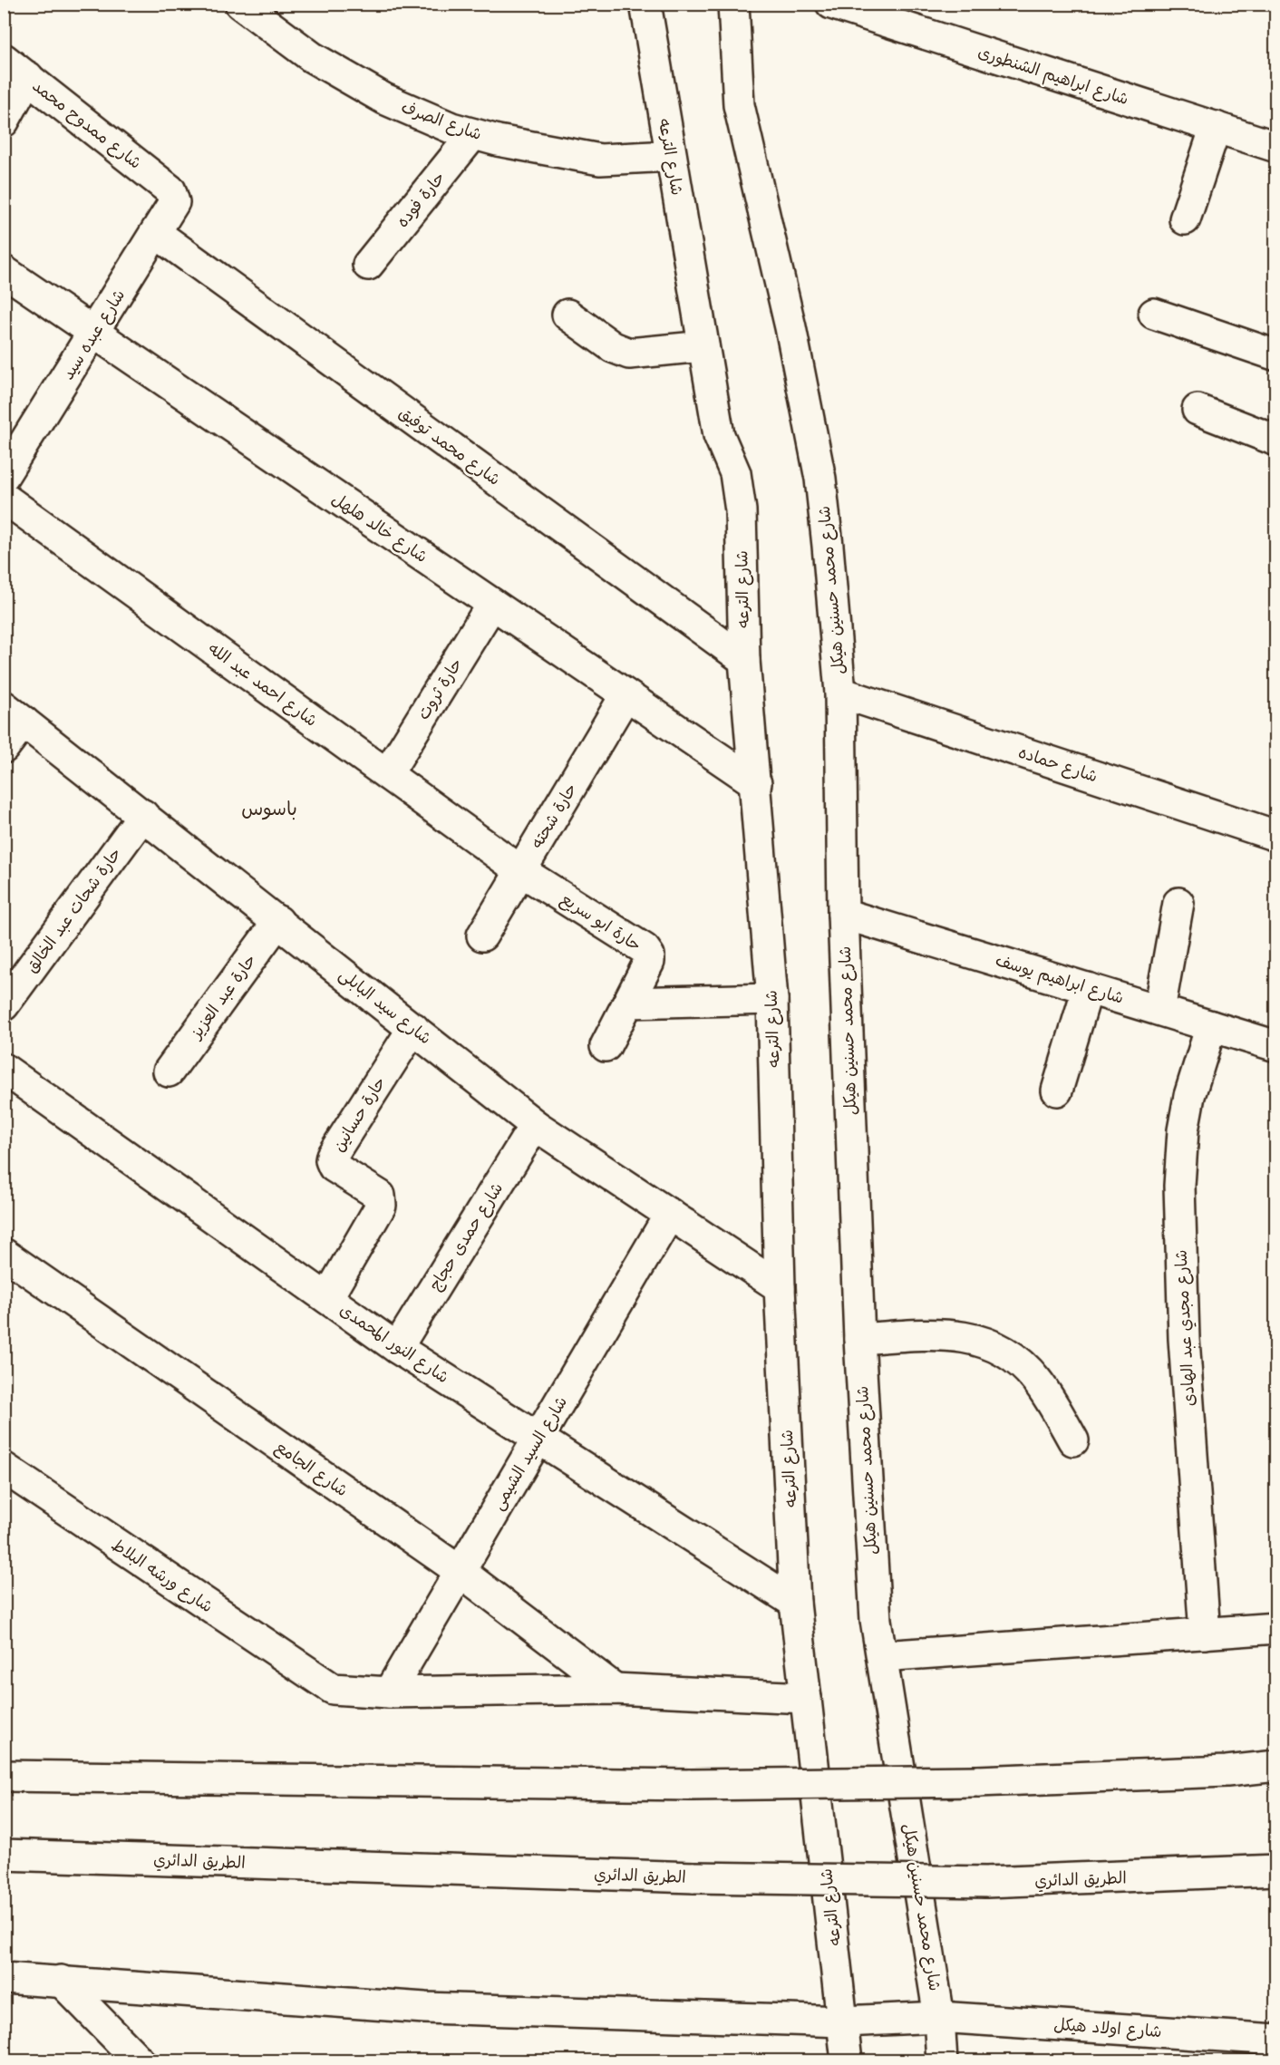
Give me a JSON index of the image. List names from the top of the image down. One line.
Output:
{"streets":{"main road":["شارع ابراهيم الشنطورى","شارع الصرف","شارع ممدوح محمد","شارع الترعه","حارة فوده","شارع عبده سيد","شارع محمد توفيق","شارع خالد هلهل","شارع محمد حسنين هيكل","شارع احمد عبد الله","حارة ثروت","شارع حماده","حارة شحته","حارة شحات عبد الخالق","حارة ابو سريع","شارع ابراهيم يوسف","حارة عبد العزيز","شارع سيد البابلى","حارة حسانين","شارع حمدى حجاج","شارع مجدي عبد الهادى","شارع النور المحمدى","شارع السيد الشيمى","شارع الجامع","شارع ورشه البلاط","الطريق الدائري","شارع اولاد هيكل"]},"crossings":[["شارع الصرف","شارع الترعه"],["شارع الصرف","حارة فوده"],["شارع ممدوح محمد","شارع عبده سيد"],["شارع الترعه","شارع محمد توفيق"],["شارع الترعه","شارع خالد هلهل"],["شارع الترعه","شارع سيد البابلى"],["شارع الترعه","شارع النور المحمدى"],["شارع الترعه","شارع ورشه البلاط"],["شارع الترعه","شارع اولاد هيكل"],["شارع عبده سيد","شارع محمد توفيق"],["شارع عبده سيد","شارع خالد هلهل"],["شارع خالد هلهل","حارة ثروت"],["شارع خالد هلهل","حارة شحته"],["شارع محمد حسنين هيكل","شارع حماده"],["شارع محمد حسنين هيكل","شارع ابراهيم يوسف"],["شارع محمد حسنين هيكل","شارع اولاد هيكل"],["شارع احمد عبد الله","حارة ثروت"],["شارع احمد عبد الله","حارة شحته"],["شارع احمد عبد الله","حارة ابو سريع"],["حارة شحته","حارة ابو سريع"],["حارة شحات عبد الخالق","شارع سيد البابلى"],["شارع ابراهيم يوسف","شارع مجدي عبد الهادى"],["حارة عبد العزيز","شارع سيد البابلى"],["شارع سيد البابلى","حارة حسانين"],["شارع سيد البابلى","شارع حمدى حجاج"],["شارع سيد البابلى","شارع السيد الشيمى"],["حارة حسانين","شارع النور المحمدى"],["شارع حمدى حجاج","شارع النور المحمدى"],["شارع النور المحمدى","شارع السيد الشيمى"],["شارع السيد الشيمى","شارع الجامع"],["شارع السيد الشيمى","شارع ورشه البلاط"],["شارع الجامع","شارع ورشه البلاط"]],"districts":["باسوس"]}
